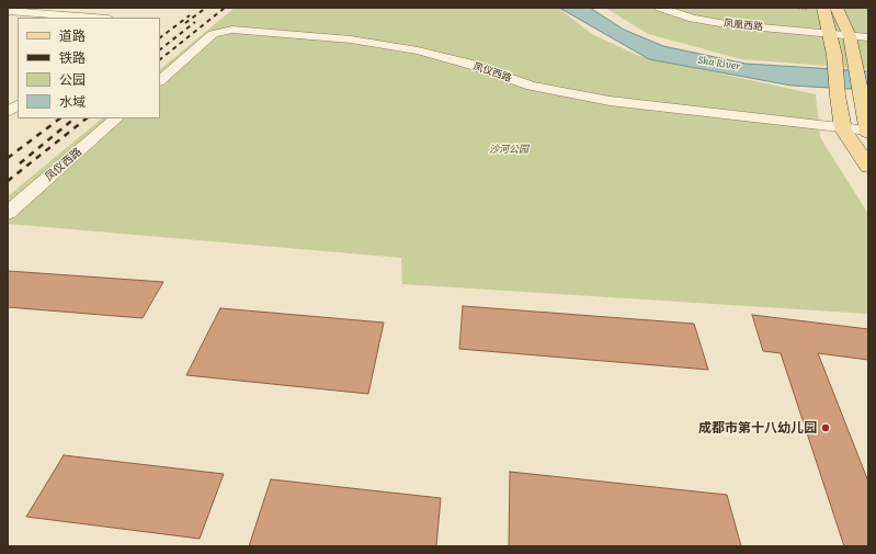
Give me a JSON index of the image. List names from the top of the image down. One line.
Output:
{"streets":{"street":["凤凰西路","凤仪西路"]},"water":["Sha River"],"parks":["沙河公园"],"places":["成都市第十八幼儿园"],"legend":["道路","铁路","公园","水域"]}
